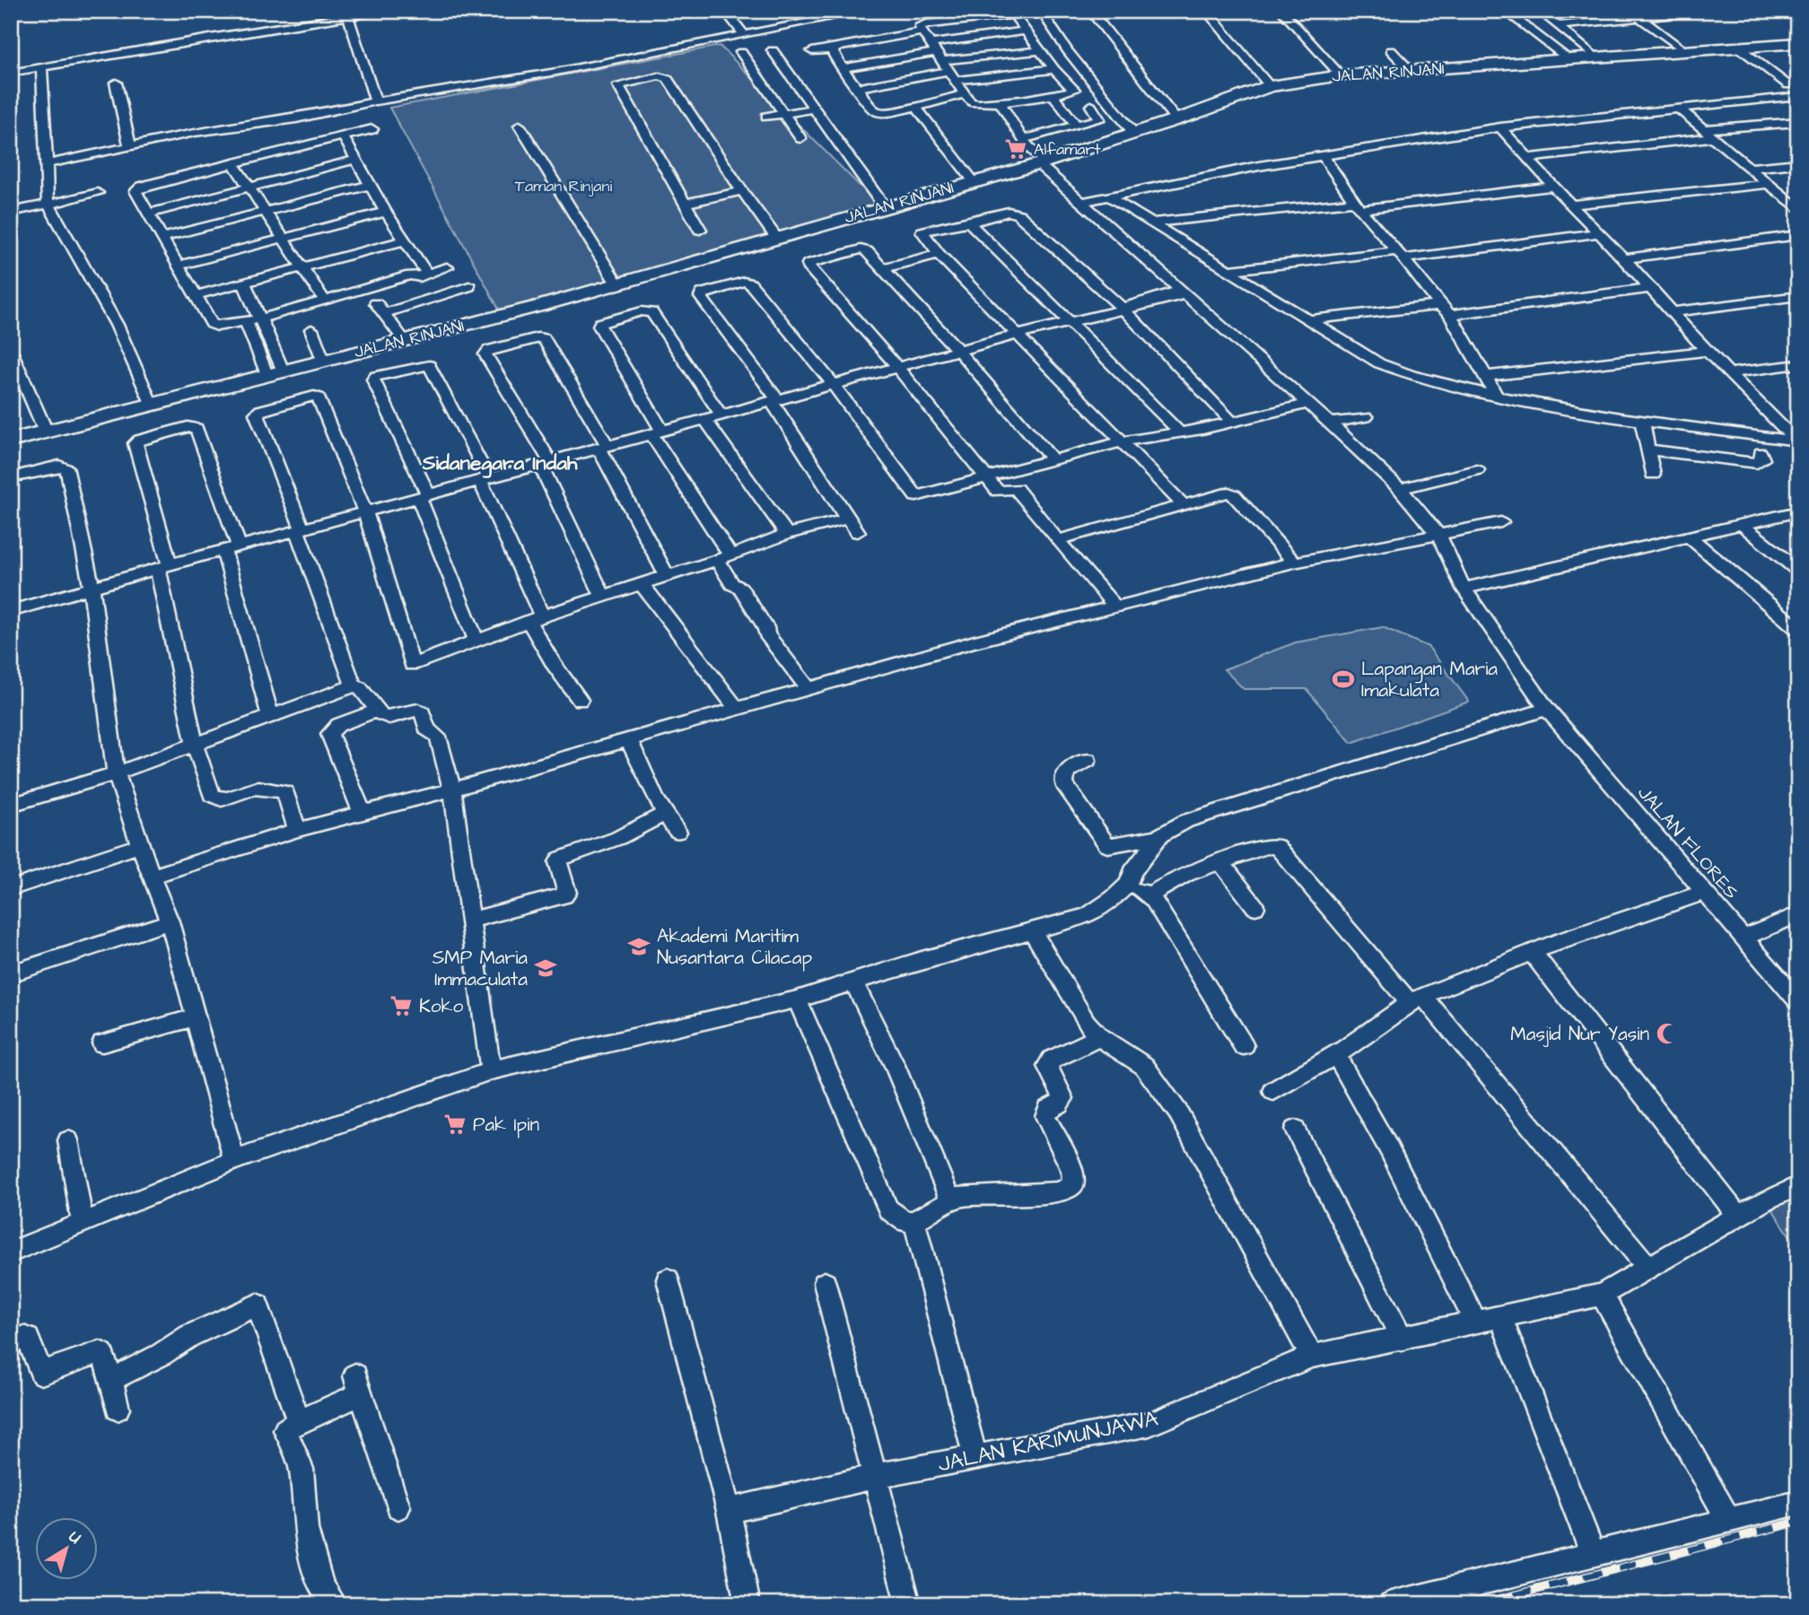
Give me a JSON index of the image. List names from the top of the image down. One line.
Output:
{"streets":{"street":["JALAN RINJANI","JALAN FLORES","JALAN KARIMUNJAWA"]},"crossings":[["JALAN RINJANI","JALAN FLORES"]],"districts":["Sidanegara Indah"],"parks":["Taman Rinjani"],"places":{"supermarket":["Alfamart","Koko","Pak Ipin"],"sports":["Lapangan Maria Imakulata"],"school or university":["Akademi Maritim Nusantara Cilacap","SMP Maria Immaculata"],"mosque":["Masjid Nur Yasin"]},"north":"top right"}
